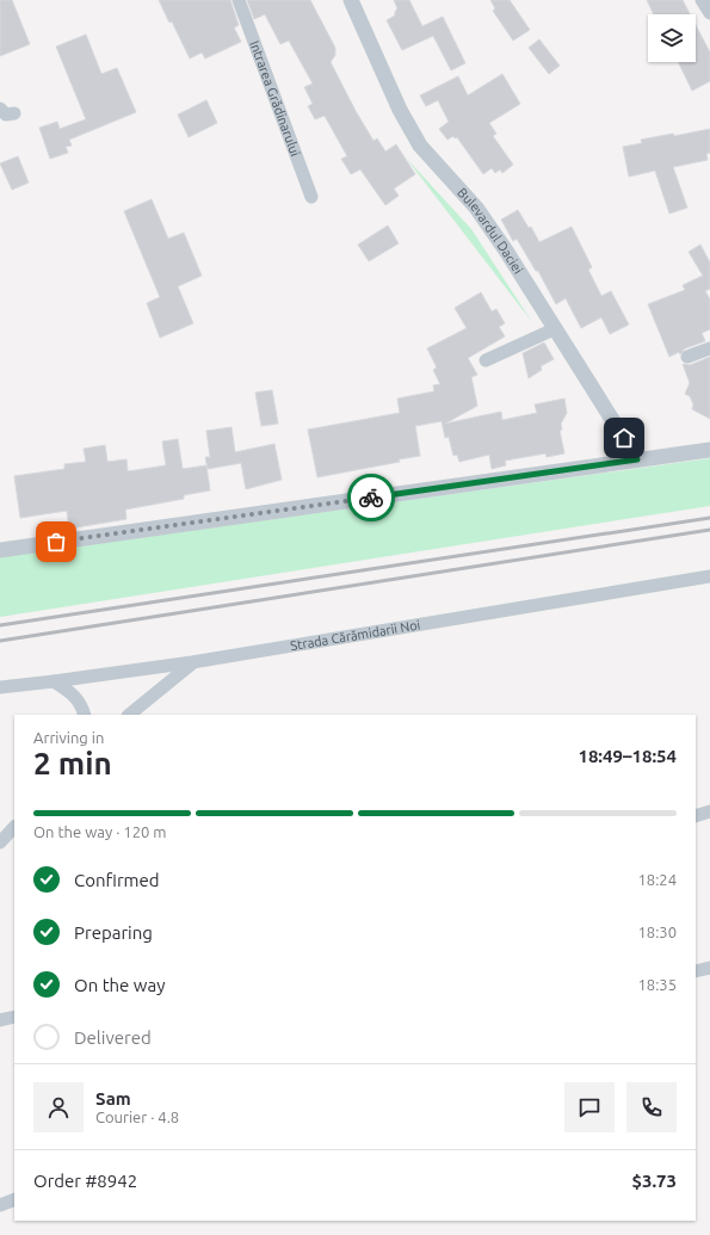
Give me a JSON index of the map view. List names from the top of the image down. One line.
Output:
{"streets":{"street":["Intrarea Grădinarului","Bulevardul Daciei","Strada Cărămidarii Noi"]},"page":{"heading":["2 min","Arriving in","18:49–18:54"],"panel":["Sam","Courier · 4.8","Order #8942","$3.73"],"bar":"On the way · 120 m","list":[["Confirmed","18:24"],["Preparing","18:30"],["On the way","18:35"],"Delivered"]}}
